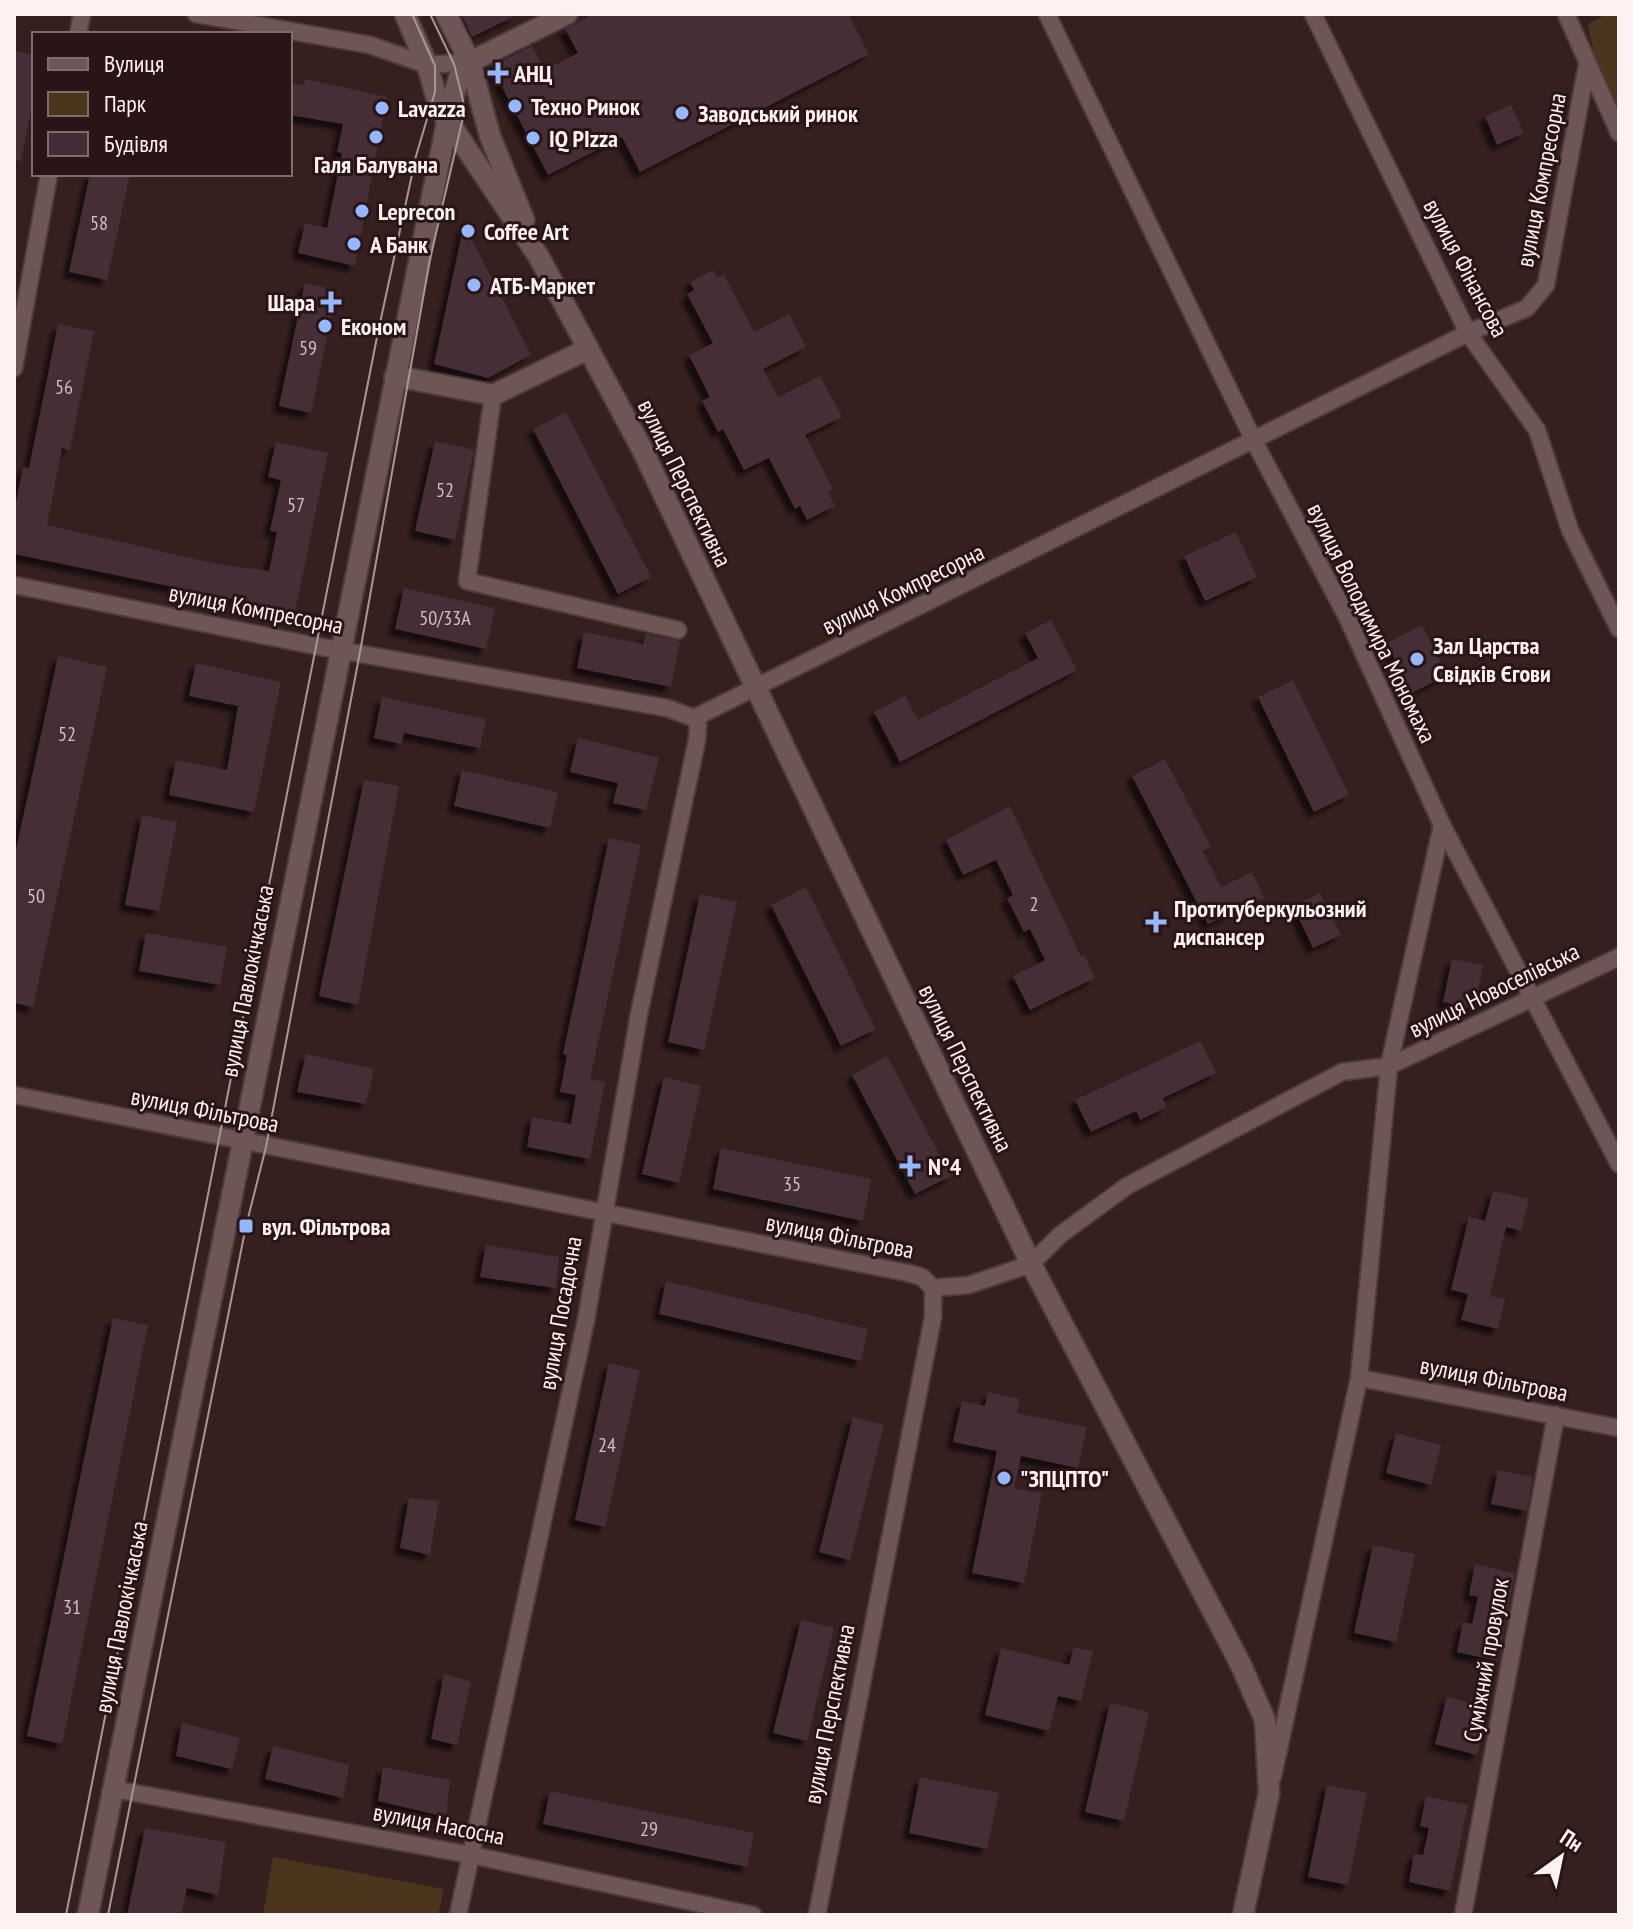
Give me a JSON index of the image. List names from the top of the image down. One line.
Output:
{"streets":{"street":["вулиця Компресорна","вулиця Фінансова","вулиця Перспективна","вулиця Володимира Мономаха","вулиця Павлокічкаська","вулиця Новоселівська","вулиця Фільтрова","вулиця Посадочна","Суміжний провулок","вулиця Насосна"]},"crossings":[["вулиця Компресорна","вулиця Фінансова"],["вулиця Компресорна","вулиця Перспективна"],["вулиця Компресорна","вулиця Володимира Мономаха"],["вулиця Компресорна","вулиця Павлокічкаська"],["вулиця Компресорна","вулиця Посадочна"],["вулиця Перспективна","вулиця Павлокічкаська"],["вулиця Перспективна","вулиця Фільтрова"],["вулиця Володимира Мономаха","вулиця Новоселівська"],["вулиця Павлокічкаська","вулиця Фільтрова"],["вулиця Павлокічкаська","вулиця Насосна"],["вулиця Новоселівська","вулиця Фільтрова"],["вулиця Фільтрова","вулиця Посадочна"],["вулиця Фільтрова","Суміжний провулок"],["вулиця Посадочна","вулиця Насосна"]],"places":{"health":["АНЦ","Шара","Протитуберкульозний диспансер","N°4"],"other":["Техно Ринок","Lavazza","Заводський ринок","Галя Балувана","IQ PIzza","Leprecon","Coffee Art","А Банк","АТБ-Маркет","Економ","Зал Царства Свідків Єгови","\"ЗПЦПТО\""],"transit":["вул. Фільтрова"]},"house_numbers":["58","59","56","52","57","50/33А","52","50","2","35","24","31","29"],"legend":["Вулиця","Парк","Будівля"],"north":"top right"}
